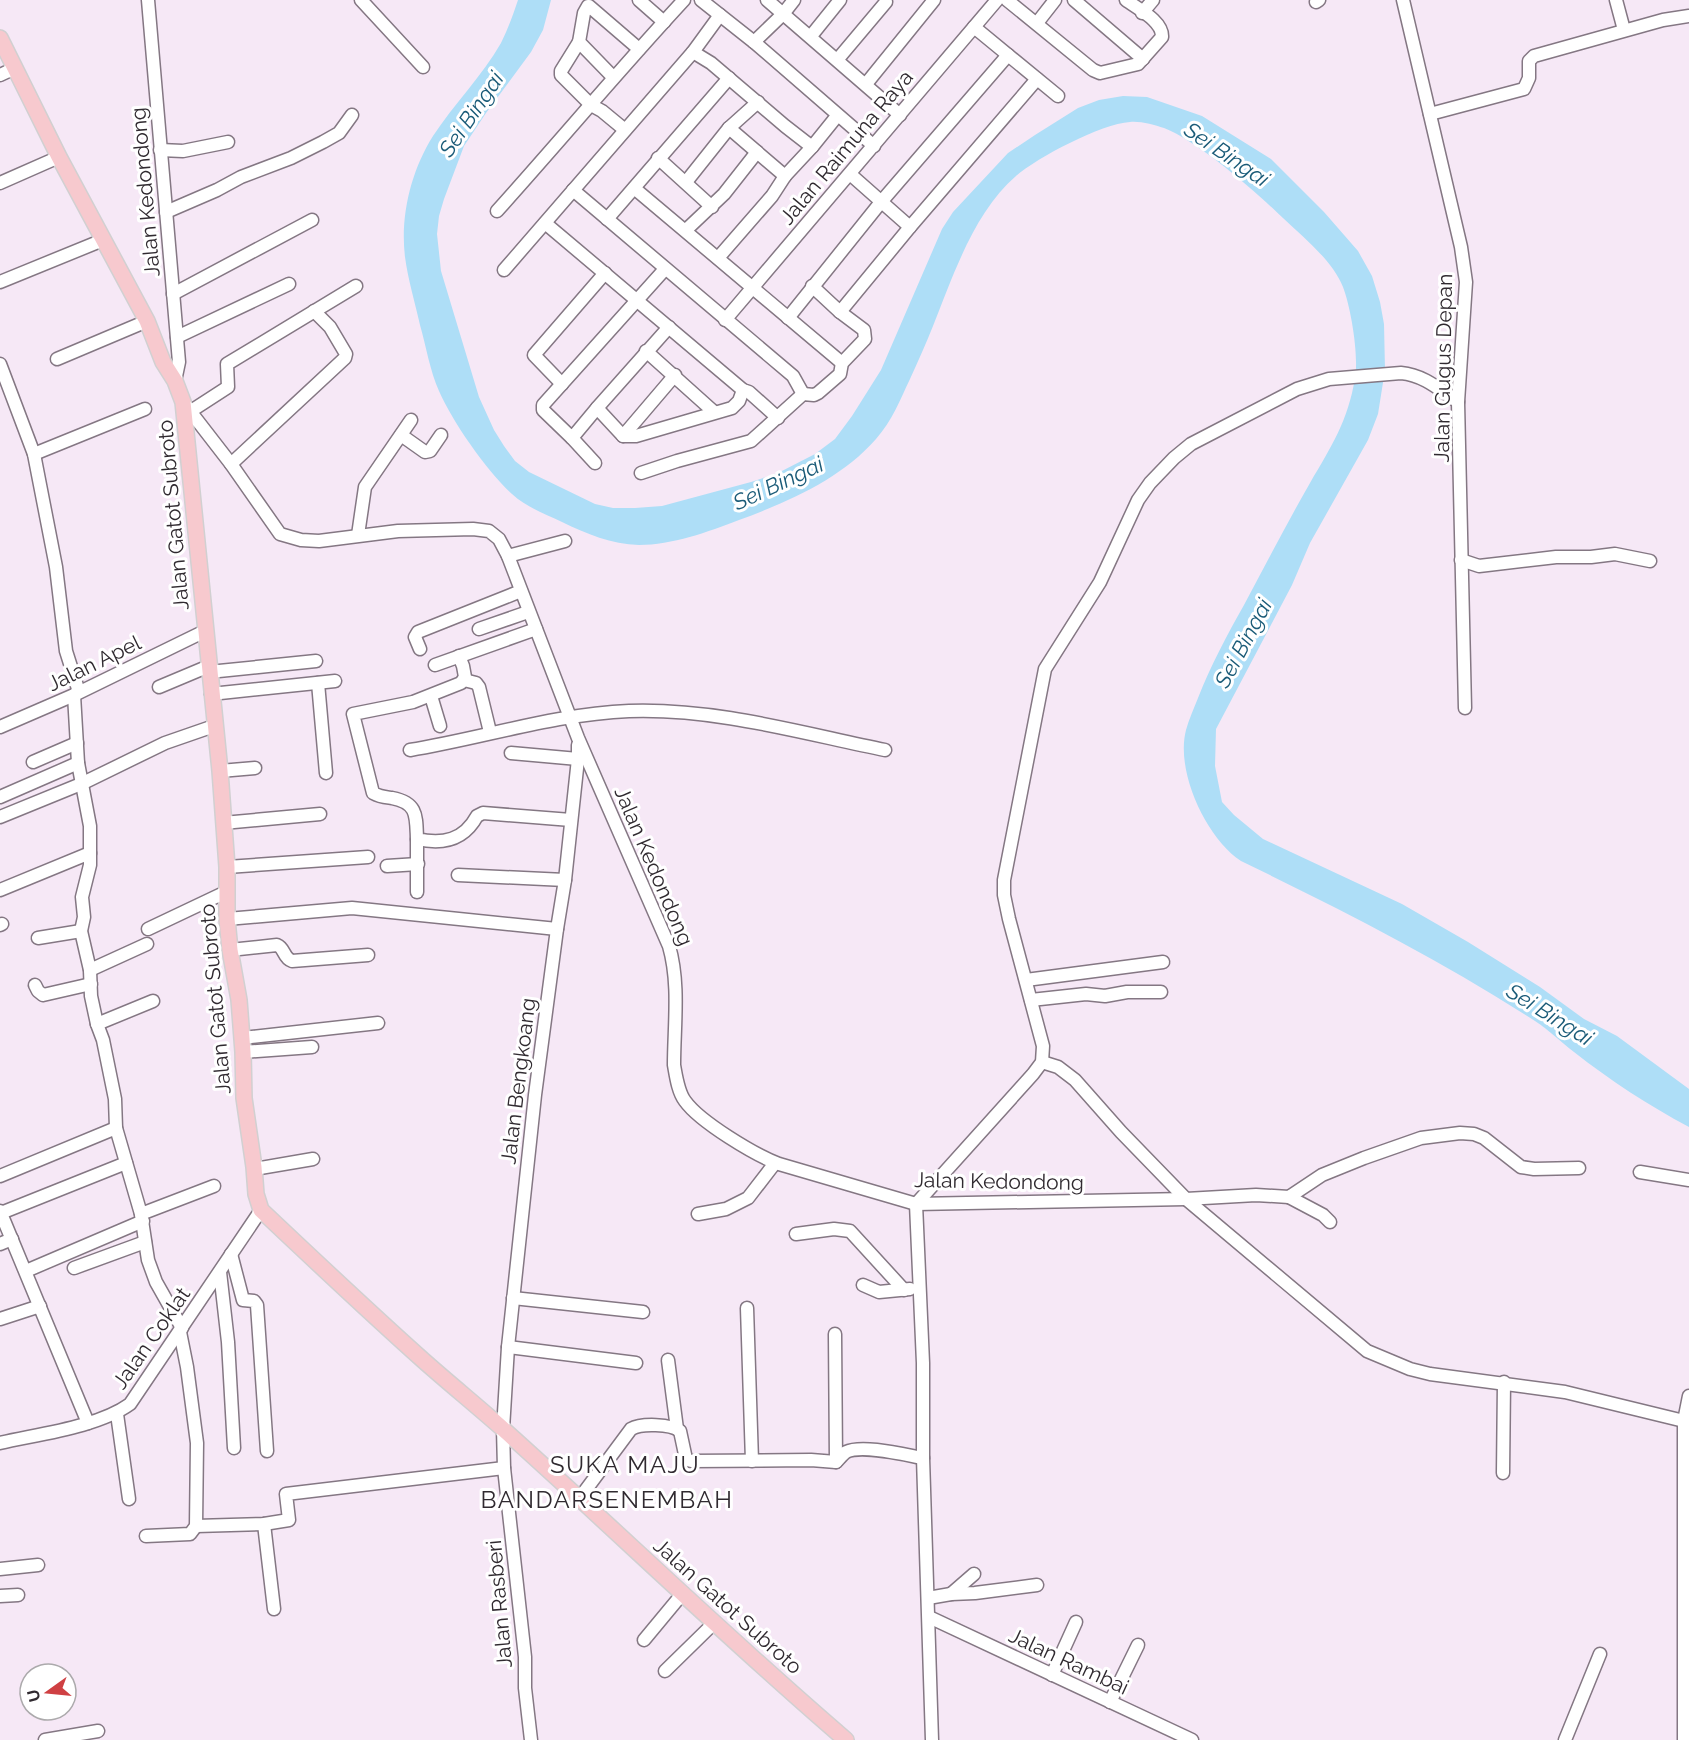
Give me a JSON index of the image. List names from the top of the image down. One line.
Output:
{"streets":{"main road":["Jalan Gatot Subroto"],"street":["Jalan Raimuna Raya","Jalan Kedondong","Jalan Gugus Depan","Jalan Apel","Jalan Bengkoang","Jalan Coklat","Jalan Rasberi","Jalan Rambai"]},"crossings":[["Jalan Kedondong","Jalan Gatot Subroto"],["Jalan Kedondong","Jalan Bengkoang"],["Jalan Gatot Subroto","Jalan Apel"],["Jalan Gatot Subroto","Jalan Bengkoang"],["Jalan Gatot Subroto","Jalan Coklat"],["Jalan Gatot Subroto","Jalan Rasberi"],["Jalan Bengkoang","Jalan Rasberi"]],"districts":["SUKA MAJU","BANDARSENEMBAH"],"water":["Sei Bingai"],"north":"left"}
